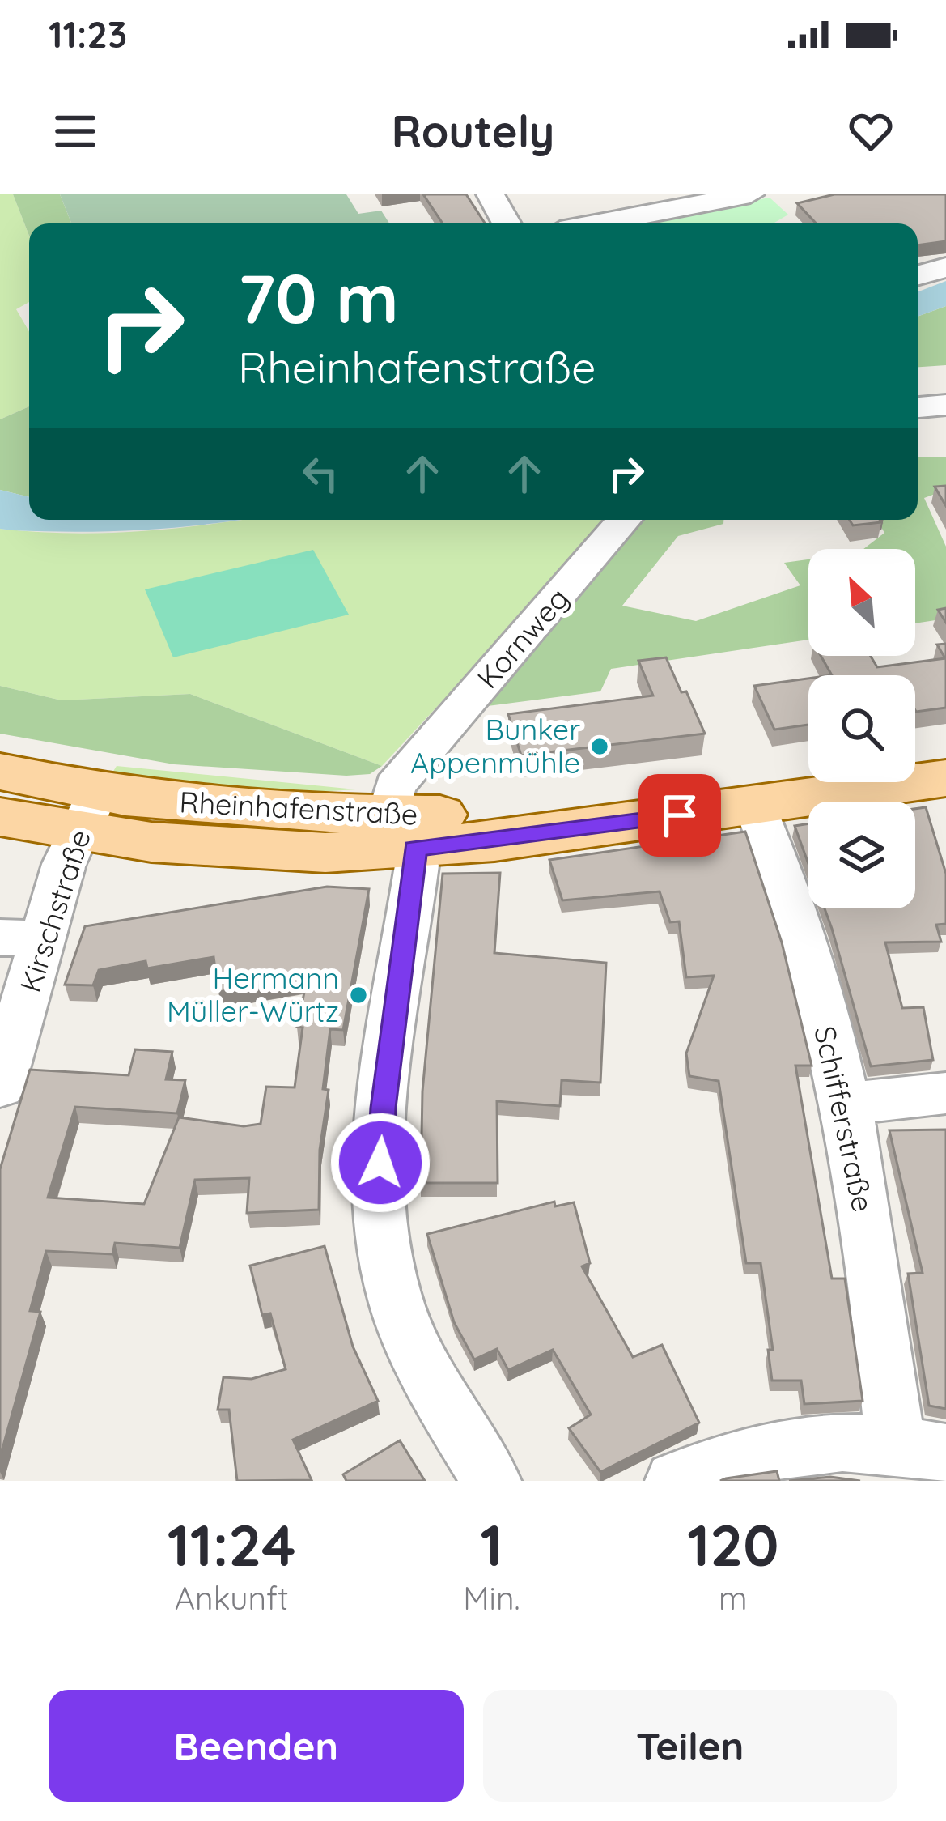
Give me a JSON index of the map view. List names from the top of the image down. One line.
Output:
{"streets":{"main road":["Rheinhafenstraße"],"street":["Kornweg","Kirschstraße","Schifferstraße"]},"crossings":[["Kornweg","Rheinhafenstraße"],["Rheinhafenstraße","Kirschstraße"],["Rheinhafenstraße","Schifferstraße"]],"places":["Bunker Appenmühle","Hermann Müller-Würtz"],"north":"top left","page":{"status":"11:23","header":"Routely","turn":["70 m","Rheinhafenstraße"],"eta":["11:24","Ankunft","1","Min.","120","m"],"buttons":["Beenden","Teilen"]}}
